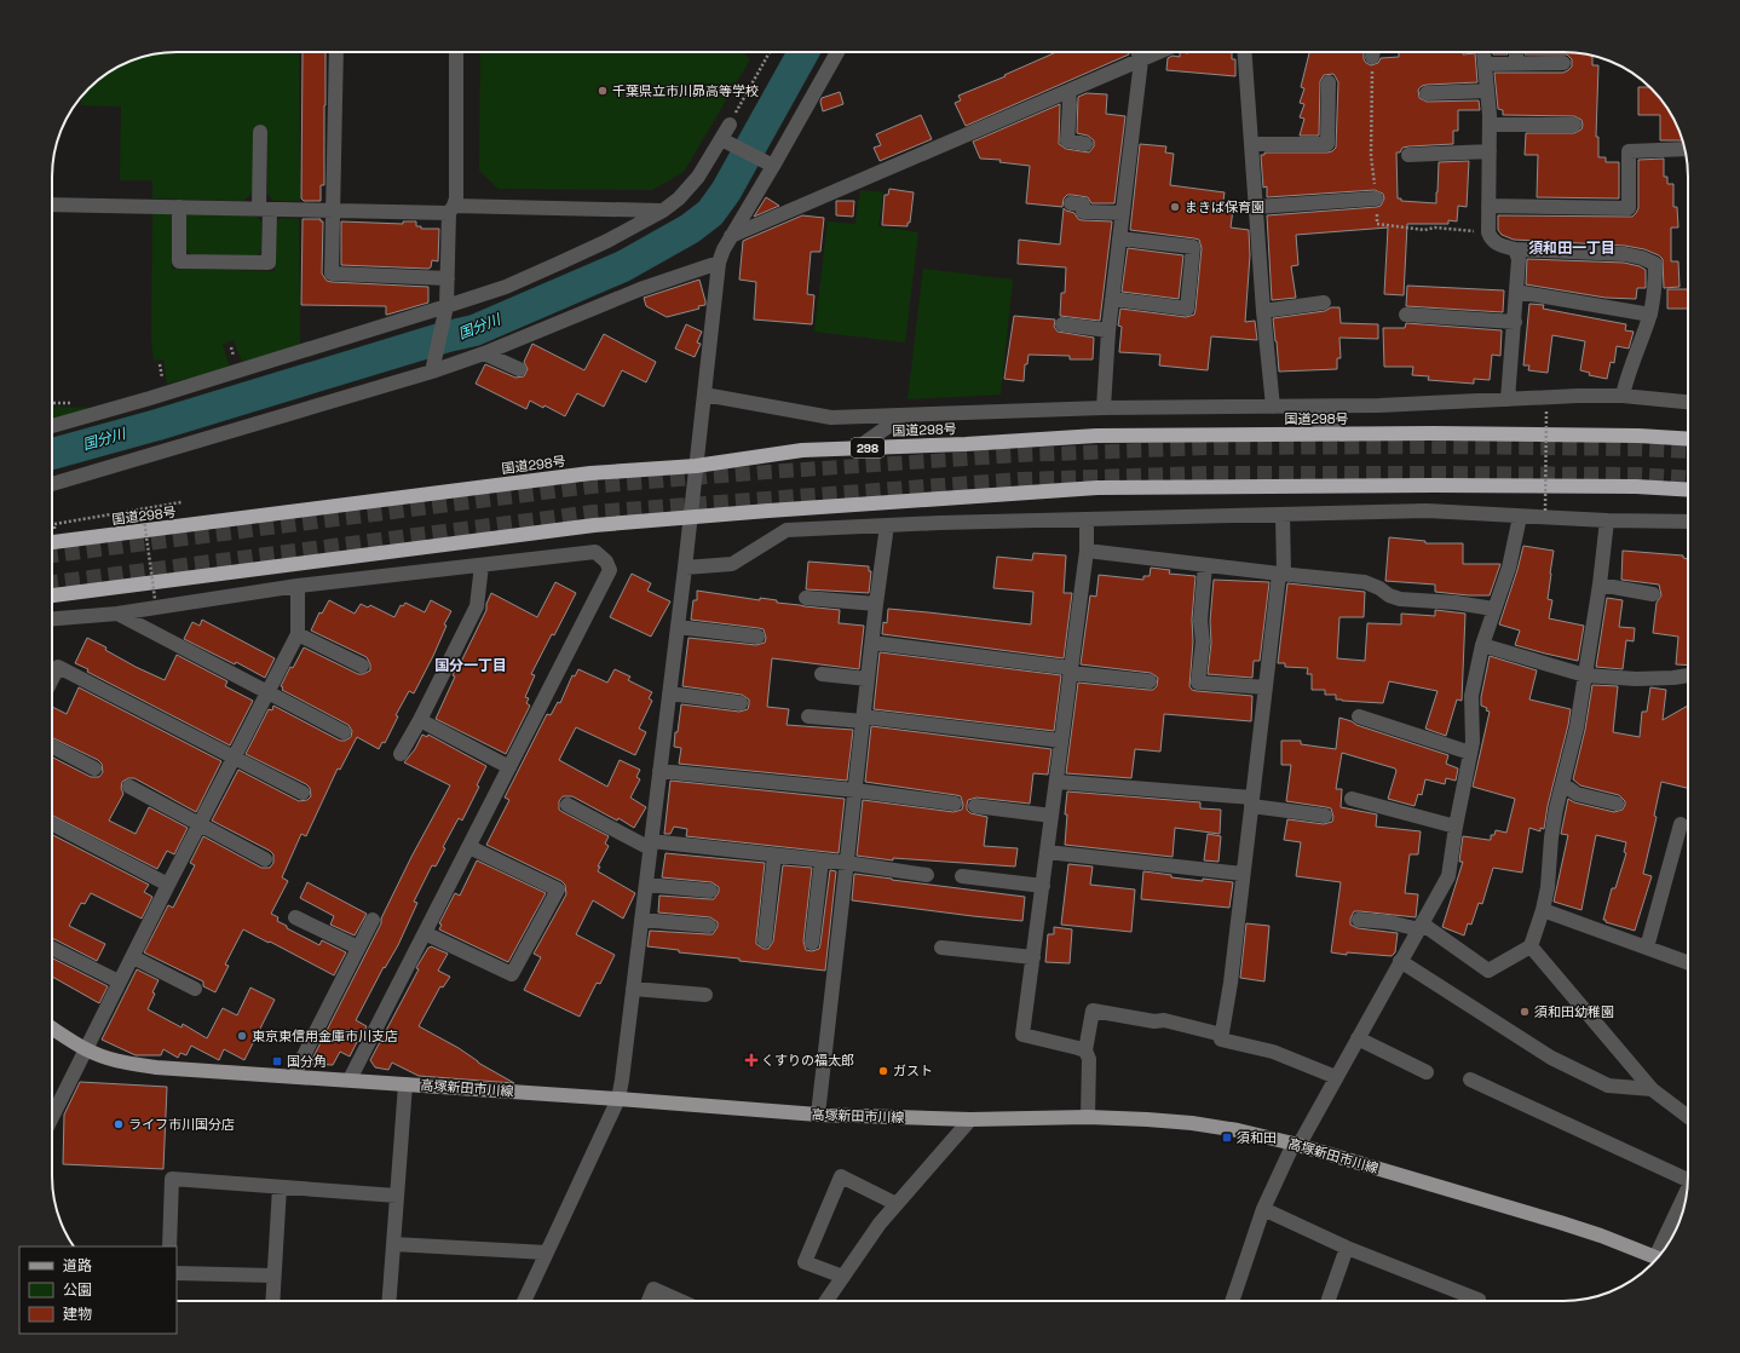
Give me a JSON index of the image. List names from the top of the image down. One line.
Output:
{"streets":{"highway":["国道298号","298"],"main road":["高塚新田市川線"]},"districts":["須和田一丁目","国分一丁目"],"water":["国分川"],"places":{"other":["千葉県立市川昴高等学校","まきば保育園","須和田幼稚園","東京東信用金庫市川支店","ガスト","ライフ市川国分店"],"health":["くすりの福太郎"],"transit":["国分角","須和田"]},"legend":["道路","公園","建物"]}
